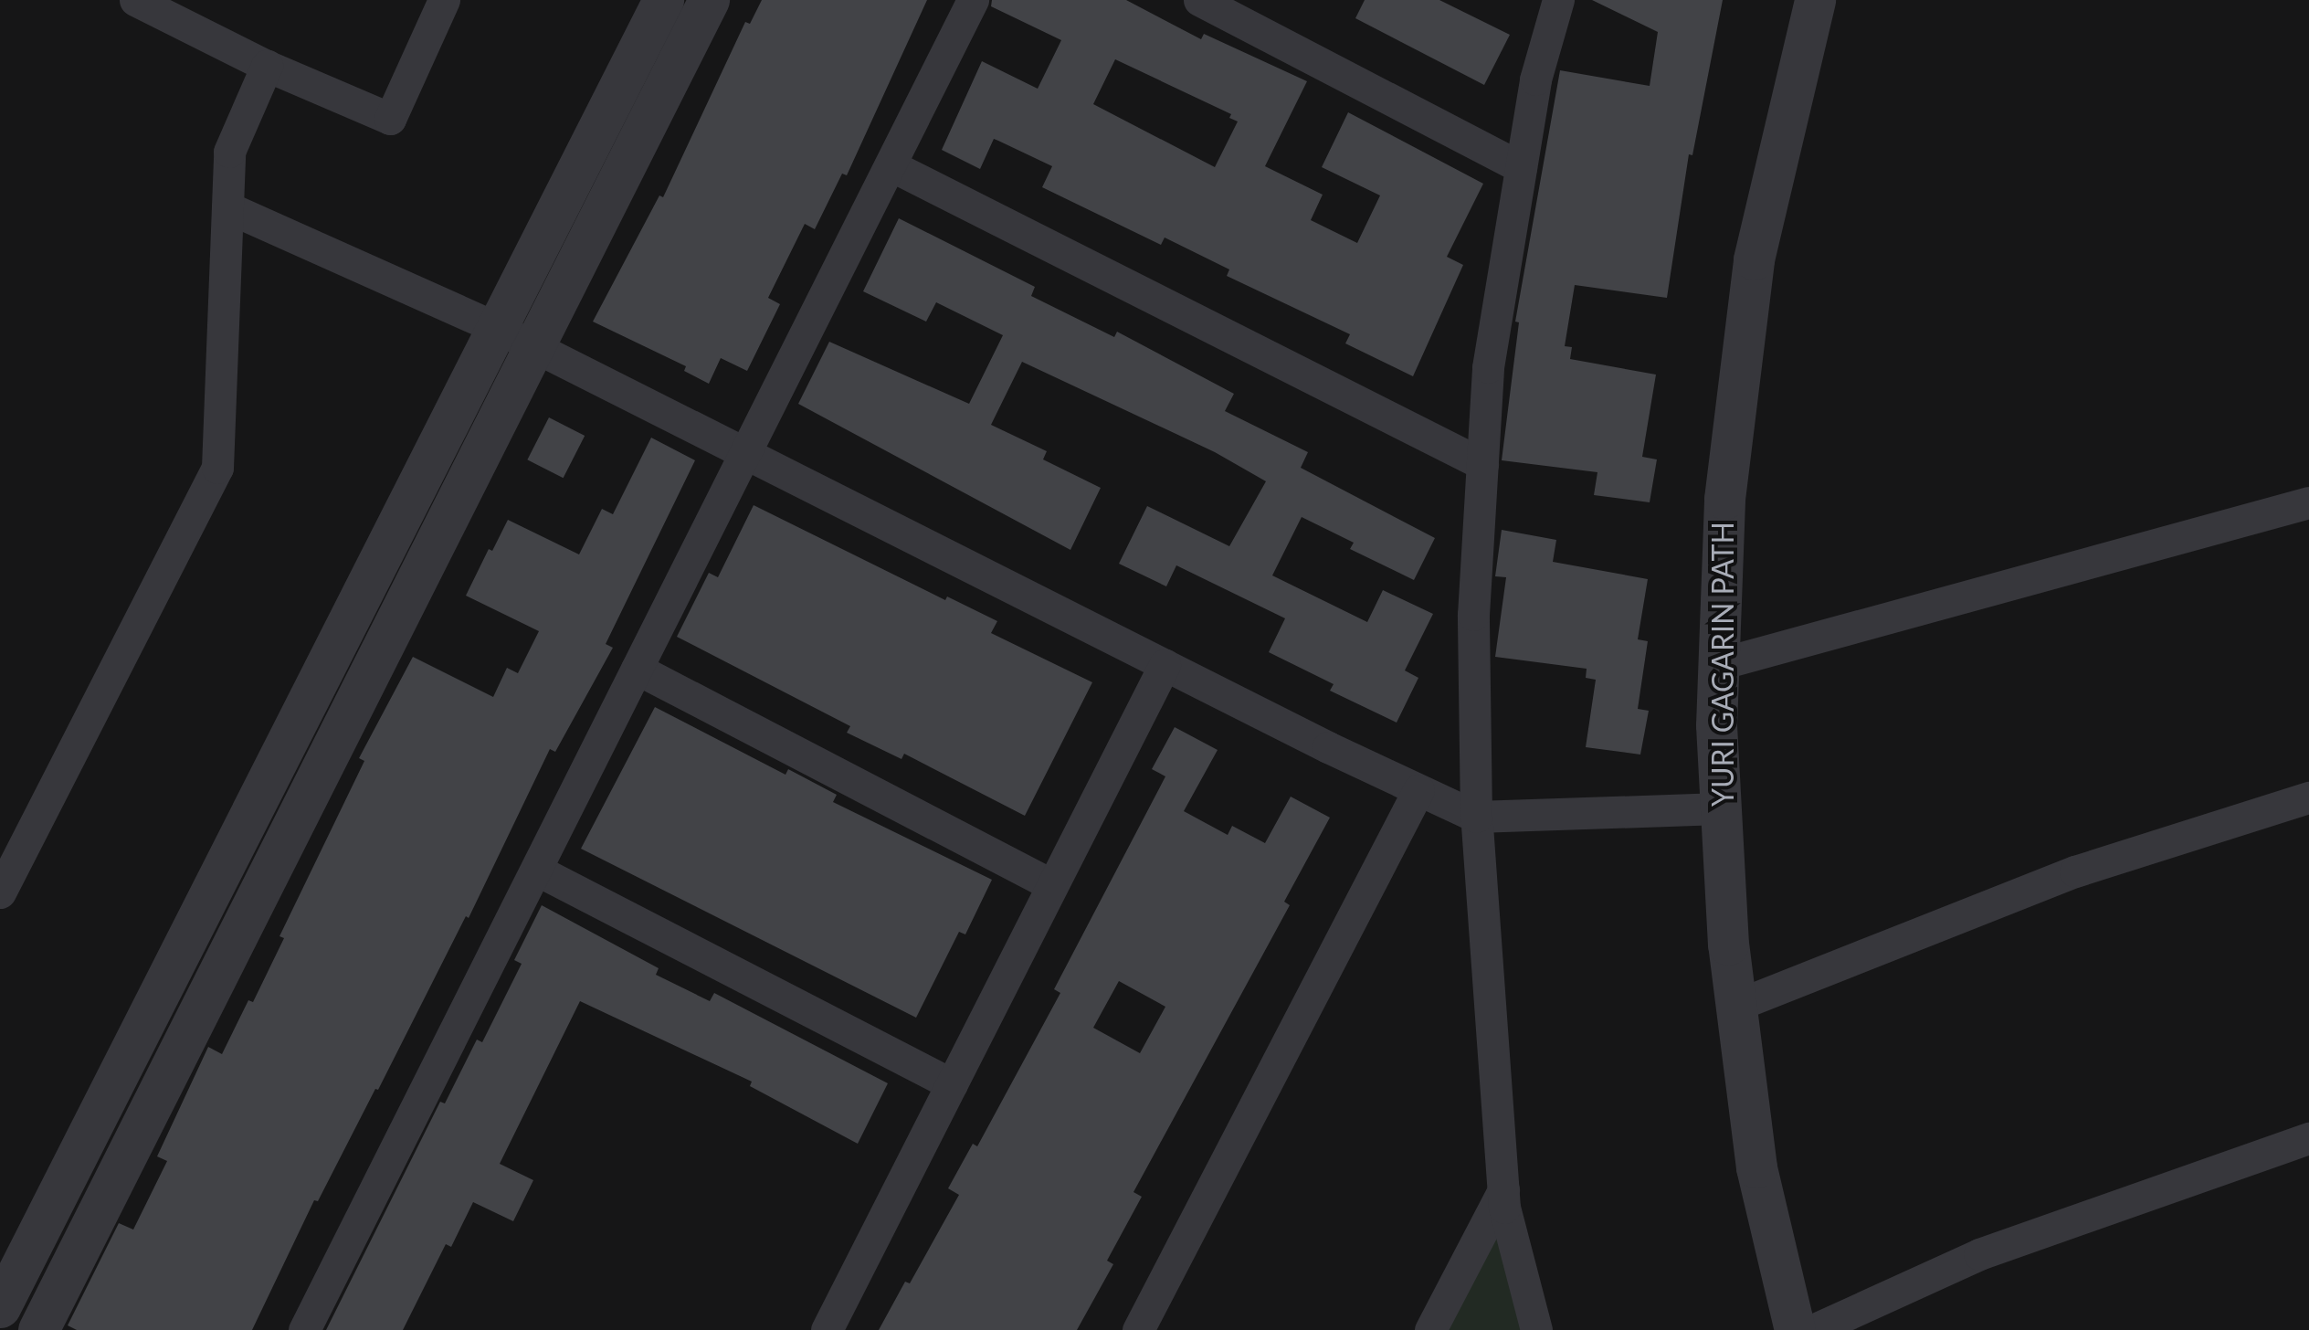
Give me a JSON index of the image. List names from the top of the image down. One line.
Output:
{"streets":{"street":["YURI GAGARIN PATH"]}}
